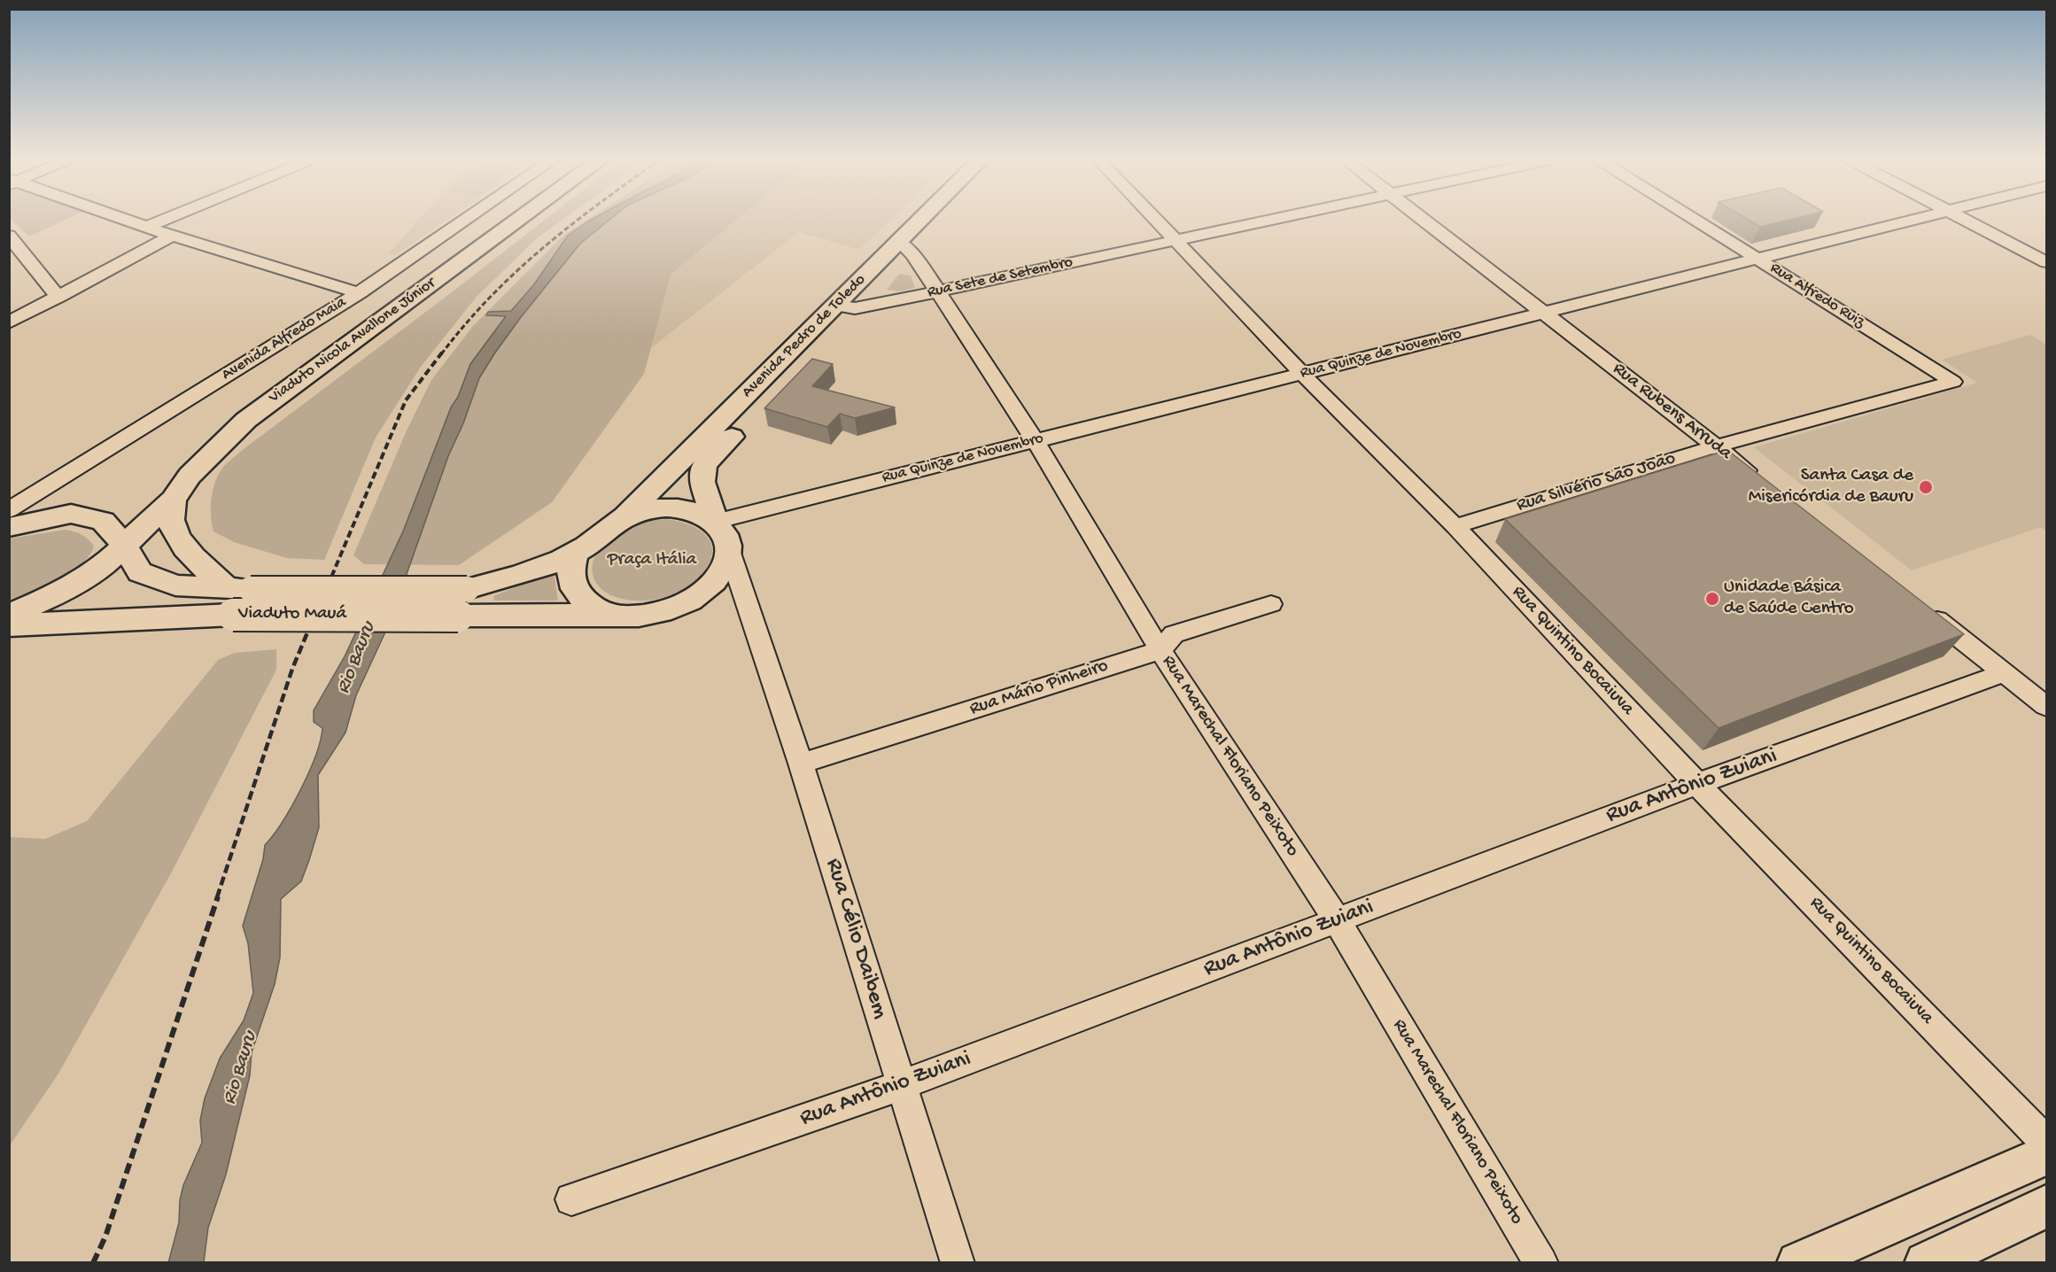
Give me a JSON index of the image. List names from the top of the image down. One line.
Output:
{"streets":{"main road":["Avenida Pedro de Toledo","Viaduto Nicola Avallone Júnior","Viaduto Mauá"],"street":["Rua Sete de Setembro","Rua Alfredo Ruiz","Avenida Alfredo Maia","Rua Quinze de Novembro","Rua Rubens Arruda","Rua Silvério São João","Rua Quintino Bocaiuva","Rua Mário Pinheiro","Rua Marechal Floriano Peixoto","Rua Antônio Zuiani","Rua Célio Daibem"]},"crossings":[["Rua Sete de Setembro","Avenida Pedro de Toledo"],["Rua Sete de Setembro","Rua Quintino Bocaiuva"],["Rua Sete de Setembro","Rua Marechal Floriano Peixoto"],["Rua Alfredo Ruiz","Rua Quinze de Novembro"],["Rua Alfredo Ruiz","Rua Silvério São João"],["Avenida Pedro de Toledo","Rua Quinze de Novembro"],["Avenida Pedro de Toledo","Viaduto Mauá"],["Avenida Pedro de Toledo","Rua Marechal Floriano Peixoto"],["Avenida Pedro de Toledo","Rua Célio Daibem"],["Viaduto Nicola Avallone Júnior","Viaduto Mauá"],["Rua Quinze de Novembro","Rua Rubens Arruda"],["Rua Quinze de Novembro","Viaduto Mauá"],["Rua Quinze de Novembro","Rua Quintino Bocaiuva"],["Rua Quinze de Novembro","Rua Marechal Floriano Peixoto"],["Rua Quinze de Novembro","Rua Célio Daibem"],["Rua Rubens Arruda","Rua Silvério São João"],["Rua Silvério São João","Rua Quintino Bocaiuva"],["Viaduto Mauá","Rua Célio Daibem"],["Rua Quintino Bocaiuva","Rua Antônio Zuiani"],["Rua Mário Pinheiro","Rua Marechal Floriano Peixoto"],["Rua Mário Pinheiro","Rua Célio Daibem"],["Rua Marechal Floriano Peixoto","Rua Antônio Zuiani"],["Rua Antônio Zuiani","Rua Célio Daibem"]],"water":["Rio Bauru"],"parks":["Praça Itália"],"places":["Santa Casa de Misericórdia de Bauru","Unidade Básica de Saúde Centro"]}
